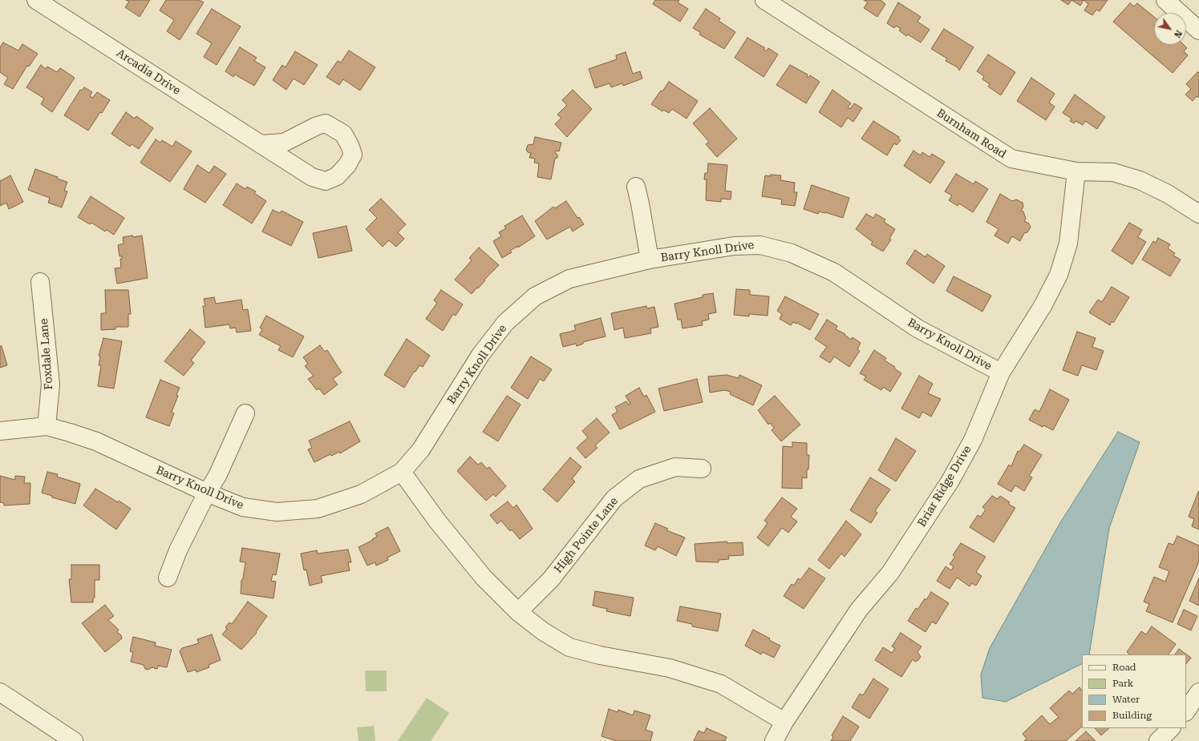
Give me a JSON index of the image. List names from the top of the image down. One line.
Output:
{"streets":{"street":["Arcadia Drive","Burnham Road","Barry Knoll Drive","Foxdale Lane","Briar Ridge Drive","High Pointe Lane"]},"crossings":[["Burnham Road","Briar Ridge Drive"],["Barry Knoll Drive","Foxdale Lane"],["Barry Knoll Drive","Briar Ridge Drive"]],"legend":["Road","Park","Water","Building"],"north":"bottom right"}
